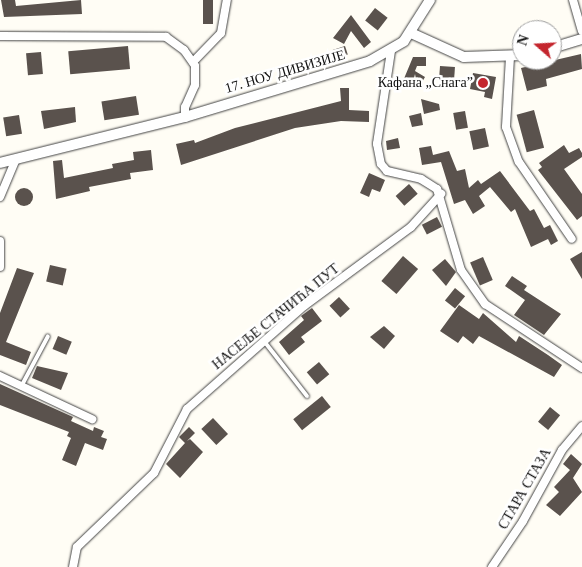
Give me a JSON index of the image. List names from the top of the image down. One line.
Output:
{"streets":{"street":["17. НОУ ДИВИЗИЈЕ","НАСЕЉЕ СТАЧИЋА ПУТ","СТАРА СТАЗА"]},"places":["Кафана „Снага”"],"north":"left"}
